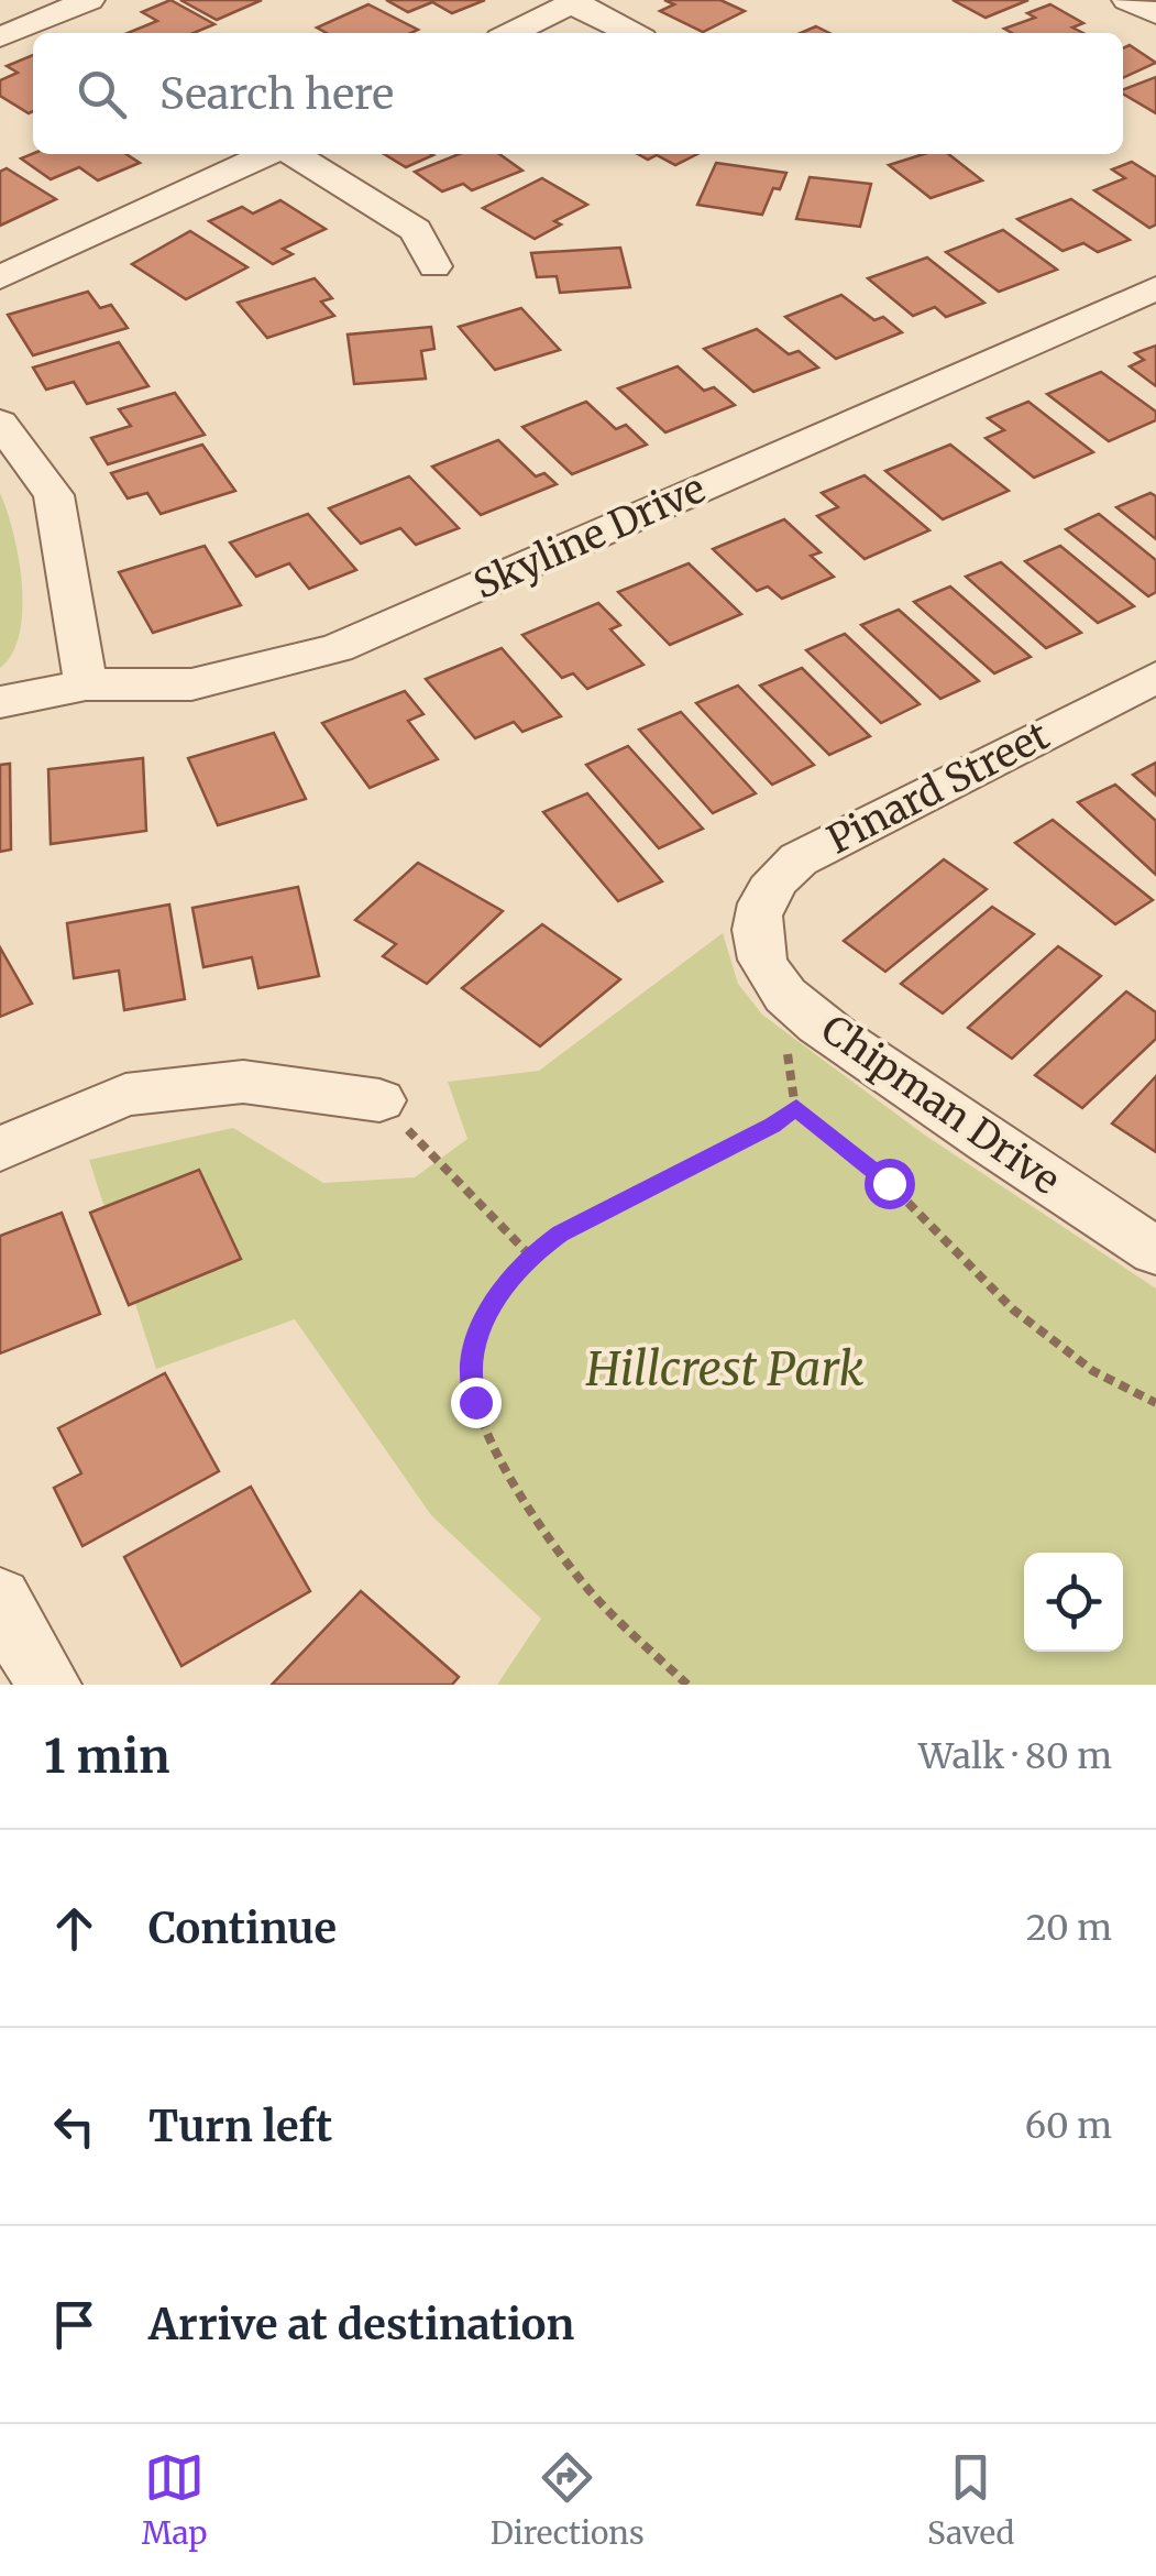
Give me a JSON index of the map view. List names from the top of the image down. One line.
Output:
{"streets":{"street":["Skyline Drive","Pinard Street","Chipman Drive"]},"crossings":[["Pinard Street","Chipman Drive"]],"parks":["Hillcrest Park"],"page":{"search":"Search here","heading":["1 min","Walk · 80 m"],"list":[["Continue","20 m"],["Turn left","60 m"],"Arrive at destination"],"nav":["Map","Directions","Saved"]}}
